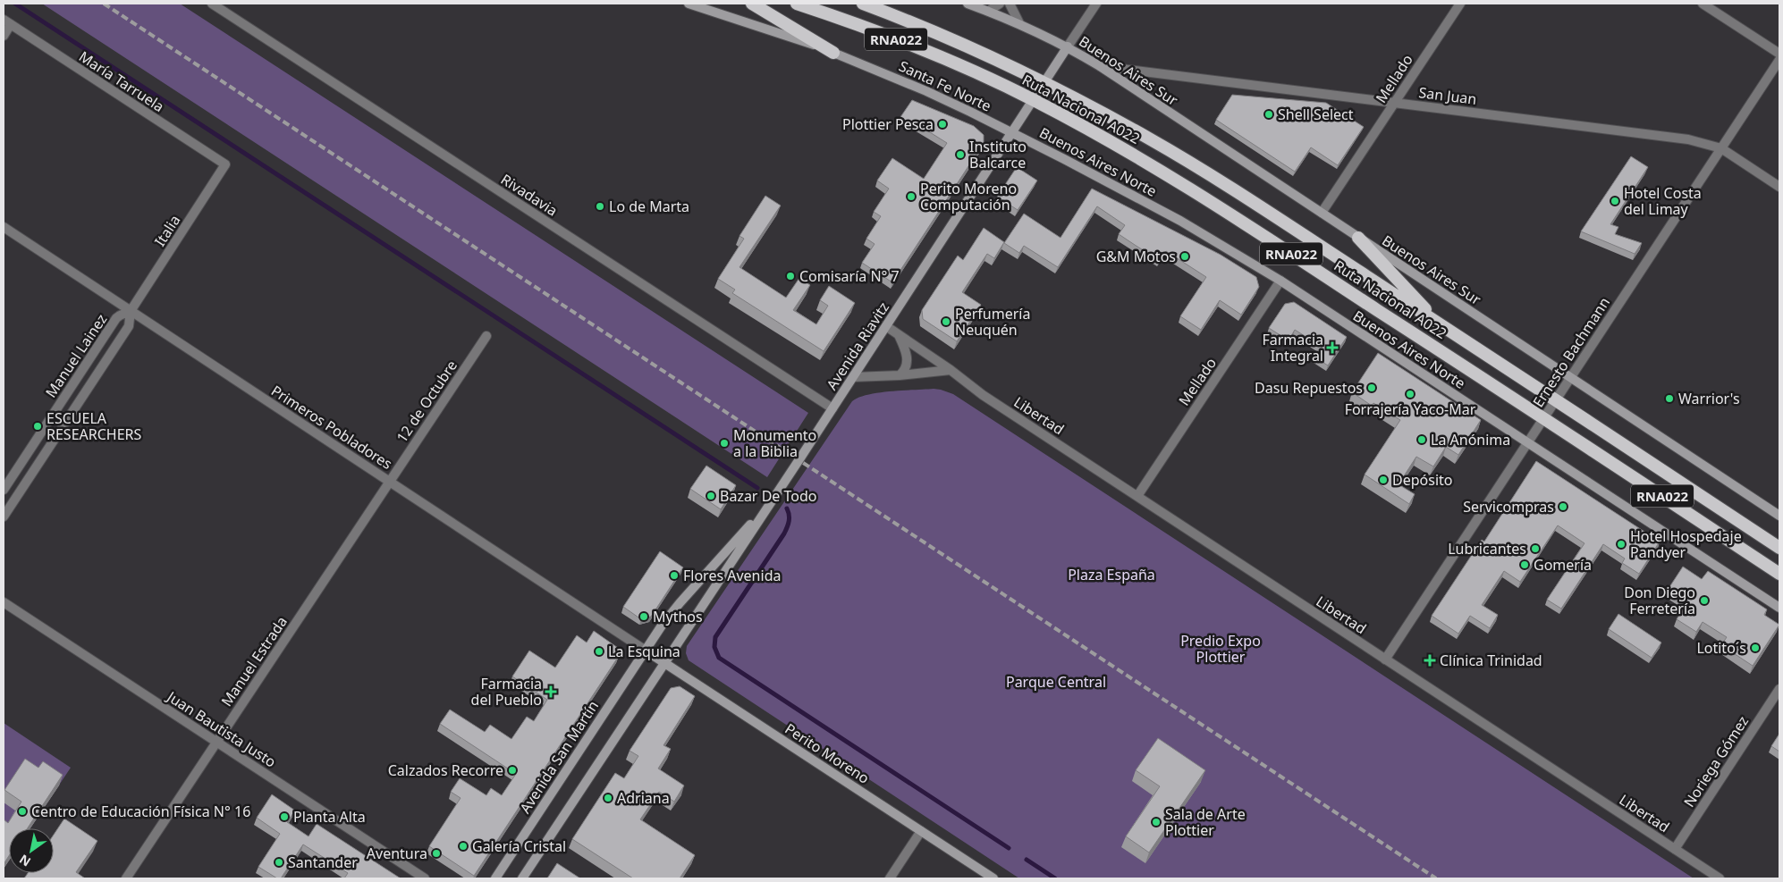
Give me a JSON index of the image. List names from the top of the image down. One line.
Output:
{"streets":{"highway":["RNA022","Ruta Nacional A022"],"main road":["Buenos Aires Sur","Santa Fe Norte","Buenos Aires Norte","Avenida Riavitz","Perito Moreno","Avenida San Martín"],"street":["Mellado","María Tarruela","San Juan","Rivadavia","Italia","Ernesto Bachmann","Manuel Lainez","12 de Octubre","Libertad","Primeros Pobladores","Manuel Estrada","Juan Bautista Justo","Noriega Gómez"]},"crossings":[["Buenos Aires Sur","Mellado"],["Buenos Aires Sur","San Juan"],["Buenos Aires Sur","Avenida Riavitz"],["Buenos Aires Sur","Ernesto Bachmann"],["Mellado","San Juan"],["Mellado","Buenos Aires Norte"],["Mellado","Libertad"],["María Tarruela","Italia"],["Santa Fe Norte","Buenos Aires Norte"],["Santa Fe Norte","Avenida Riavitz"],["San Juan","Ernesto Bachmann"],["Ruta Nacional A022","Avenida Riavitz"],["Ruta Nacional A022","Ernesto Bachmann"],["Buenos Aires Norte","Avenida Riavitz"],["Buenos Aires Norte","Ernesto Bachmann"],["Rivadavia","Avenida Riavitz"],["Italia","Manuel Lainez"],["Italia","Primeros Pobladores"],["Avenida Riavitz","Libertad"],["Avenida Riavitz","Primeros Pobladores"],["Avenida Riavitz","Perito Moreno"],["Avenida Riavitz","Avenida San Martín"],["Ernesto Bachmann","Libertad"],["Manuel Lainez","Primeros Pobladores"],["12 de Octubre","Primeros Pobladores"],["12 de Octubre","Manuel Estrada"],["Libertad","Noriega Gómez"],["Primeros Pobladores","Manuel Estrada"],["Primeros Pobladores","Perito Moreno"],["Primeros Pobladores","Avenida San Martín"],["Manuel Estrada","Juan Bautista Justo"],["Perito Moreno","Avenida San Martín"]],"parks":["Plaza España","Predio Expo Plottier","Parque Central"],"places":{"other":["Shell Select","Plottier Pesca","Instituto Balcarce","Perito Moreno Computación","Hotel Costa del Limay","Lo de Marta","G&M Motos","Comisaría N° 7","Perfumería Neuquén","Dasu Repuestos","Forrajería Yaco-Mar","Warrior's","ESCUELA RESEARCHERS","La Anónima","Monumento a la Biblia","Depósito","Bazar De Todo","Servicompras","Hotel Hospedaje Pandyer","Lubricantes","Gomería","Flores Avenida","Don Diego Ferretería","Mythos","Lotito´s","La Esquina","Calzados Recorre","Adriana","Centro de Educación Física N° 16","Planta Alta","Sala de Arte Plottier","Galería Cristal","Aventura","Santander"],"health":["Farmacia Integral","Clínica Trinidad","Farmacia del Pueblo"]},"north":"bottom left"}
